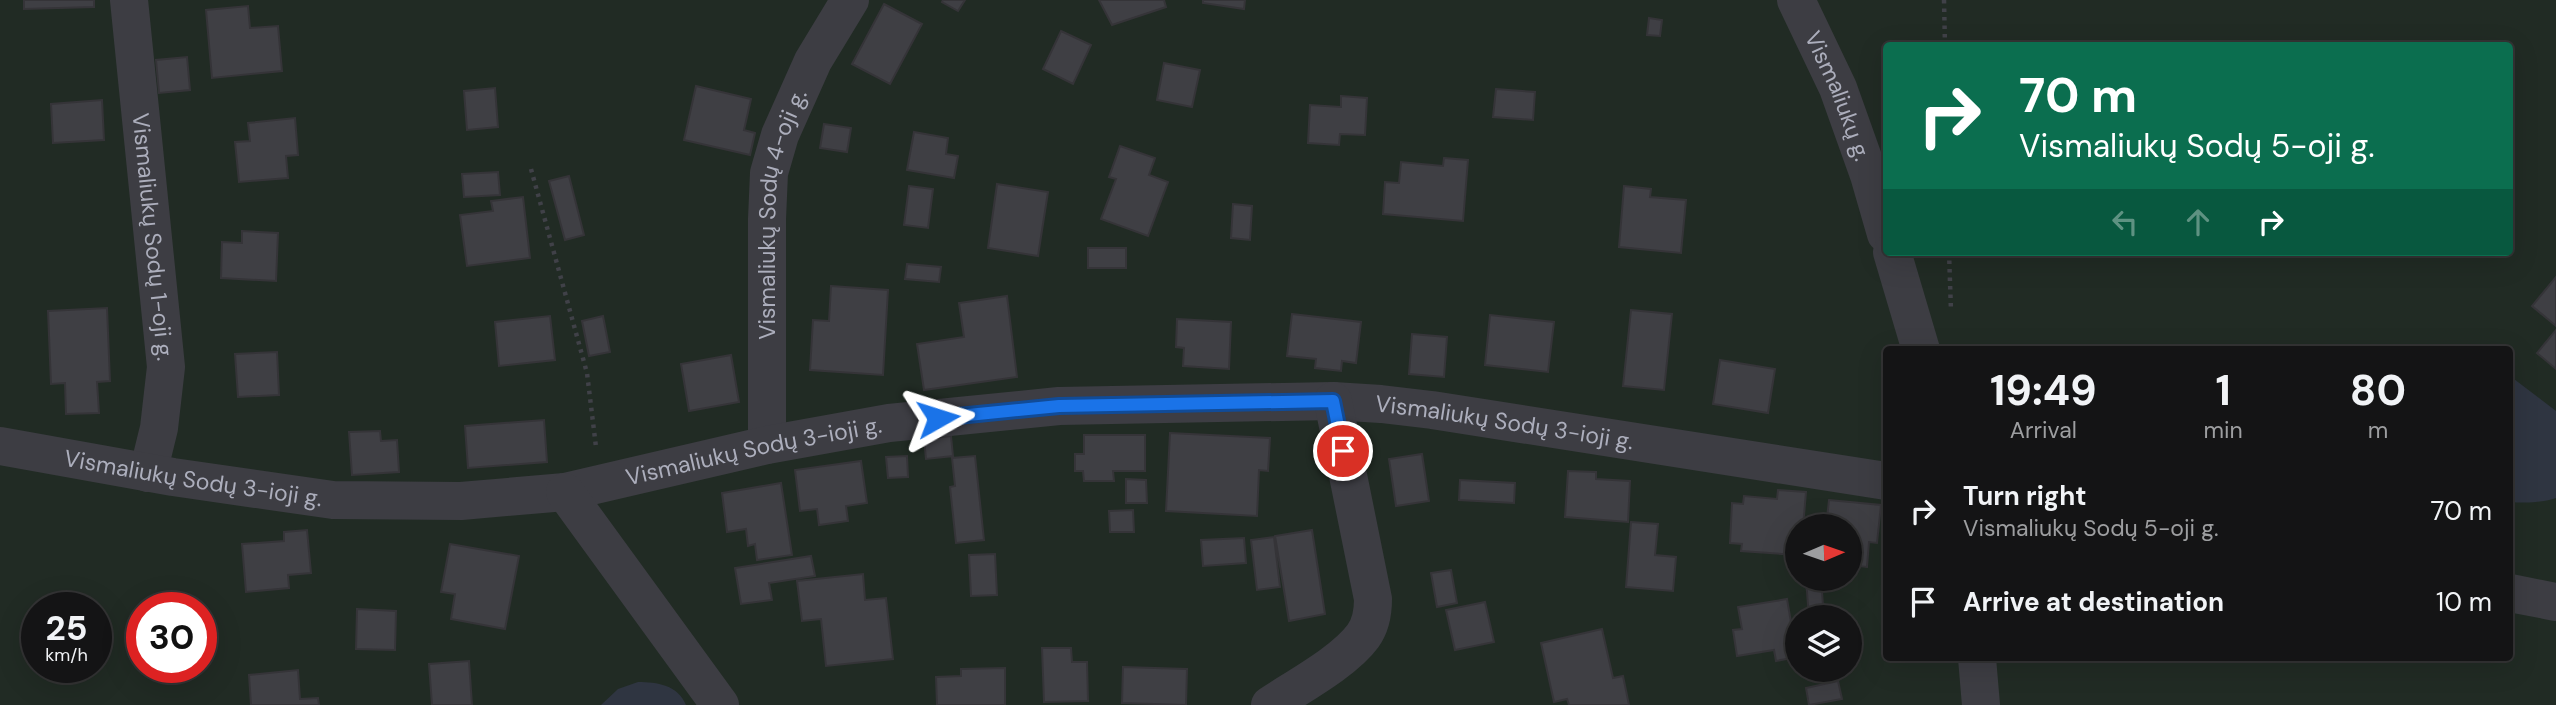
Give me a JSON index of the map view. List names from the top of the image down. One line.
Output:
{"streets":{"street":["Vismaliukų g.","Vismaliukų Sodų 4-oji g.","Vismaliukų Sodų 1-oji g.","Vismaliukų Sodų 3-ioji g."]},"crossings":[["Vismaliukų Sodų 4-oji g.","Vismaliukų Sodų 3-ioji g."],["Vismaliukų Sodų 1-oji g.","Vismaliukų Sodų 3-ioji g."]],"north":"right","page":{"turn":["70 m","Vismaliukų Sodų 5-oji g."],"eta":["19:49","Arrival","1","min","80","m"],"list":[{"name":"Turn right","note":"Vismaliukų Sodų 5-oji g.","value":"70 m"},{"name":"Arrive at destination","value":"10 m"}],"speed":"25 km/h","limit":"30"}}
